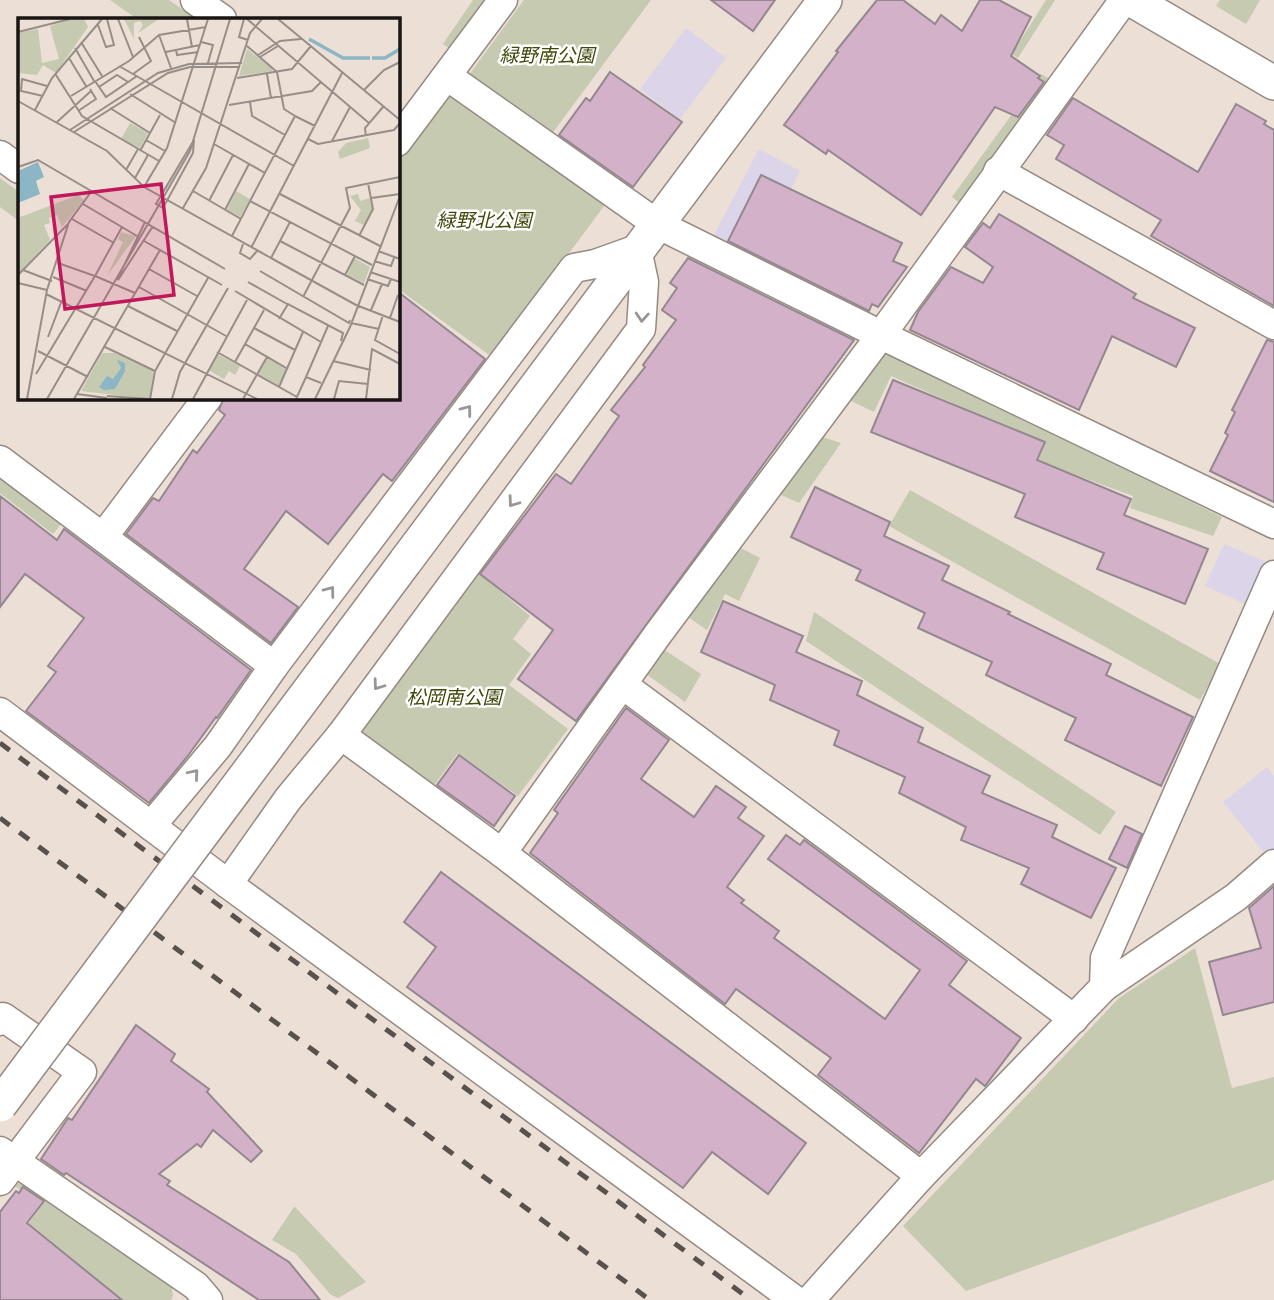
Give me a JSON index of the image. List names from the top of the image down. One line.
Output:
{"parks":["緑野南公園","緑野北公園","松岡南公園"]}
